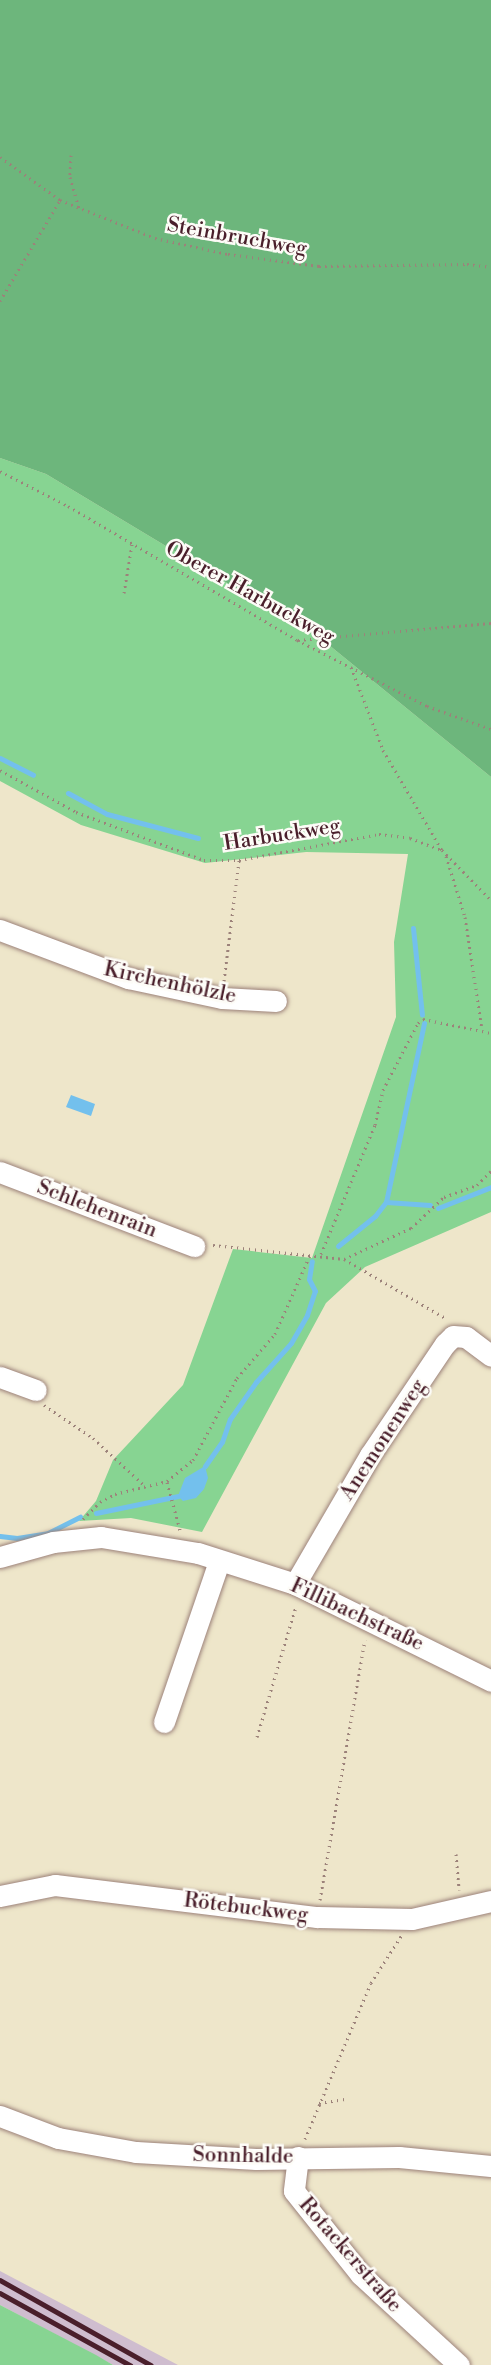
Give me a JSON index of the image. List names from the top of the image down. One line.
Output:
{"streets":{"street":["Kirchenhölzle","Schlehenrain","Anemonenweg","Fillibachstraße","Rötebuckweg","Sonnhalde","Rotackerstraße"],"path":["Steinbruchweg","Oberer Harbuckweg","Harbuckweg"]},"crossings":[["Anemonenweg","Fillibachstraße"],["Sonnhalde","Rotackerstraße"]]}
